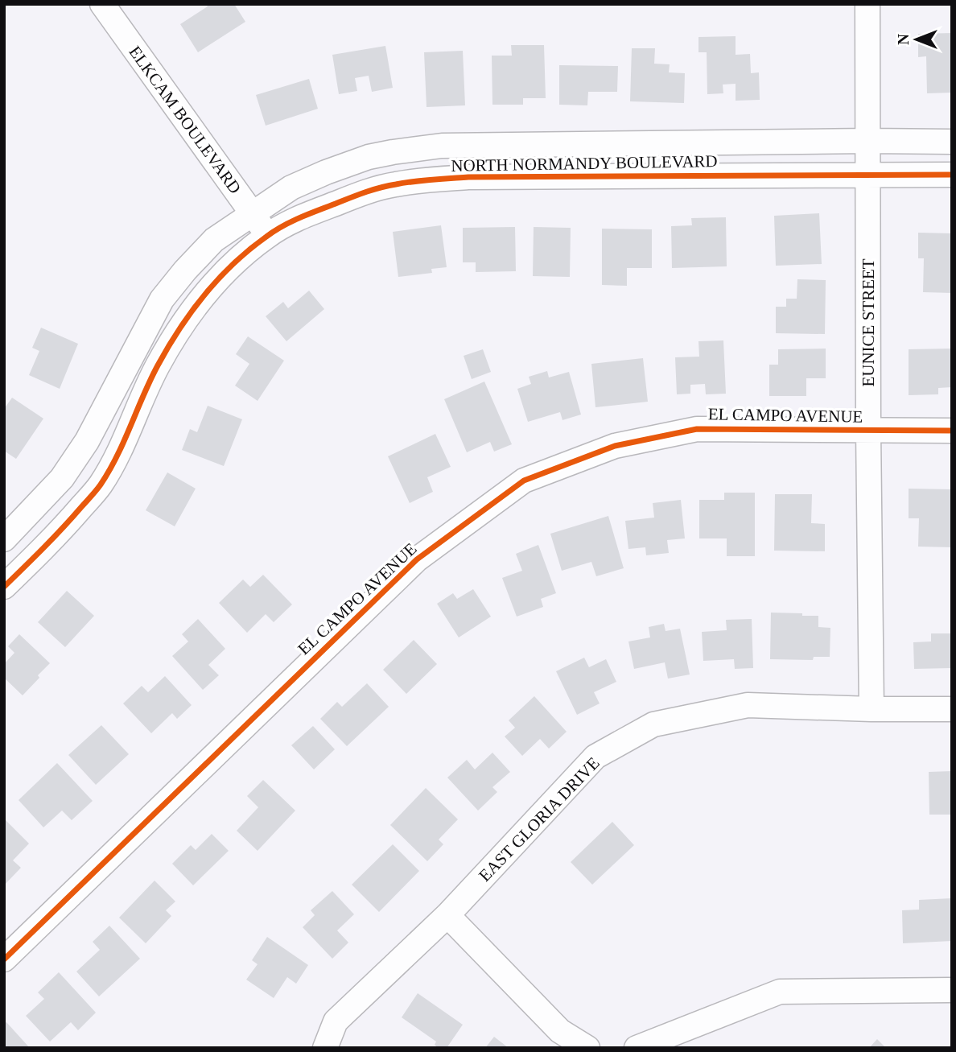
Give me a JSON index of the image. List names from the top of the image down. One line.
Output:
{"streets":{"street":["ELKCAM BOULEVARD","NORTH NORMANDY BOULEVARD","EUNICE STREET","EL CAMPO AVENUE","EAST GLORIA DRIVE"]},"crossings":[["ELKCAM BOULEVARD","NORTH NORMANDY BOULEVARD"],["NORTH NORMANDY BOULEVARD","EUNICE STREET"],["EUNICE STREET","EL CAMPO AVENUE"],["EUNICE STREET","EAST GLORIA DRIVE"]],"north":"left"}
